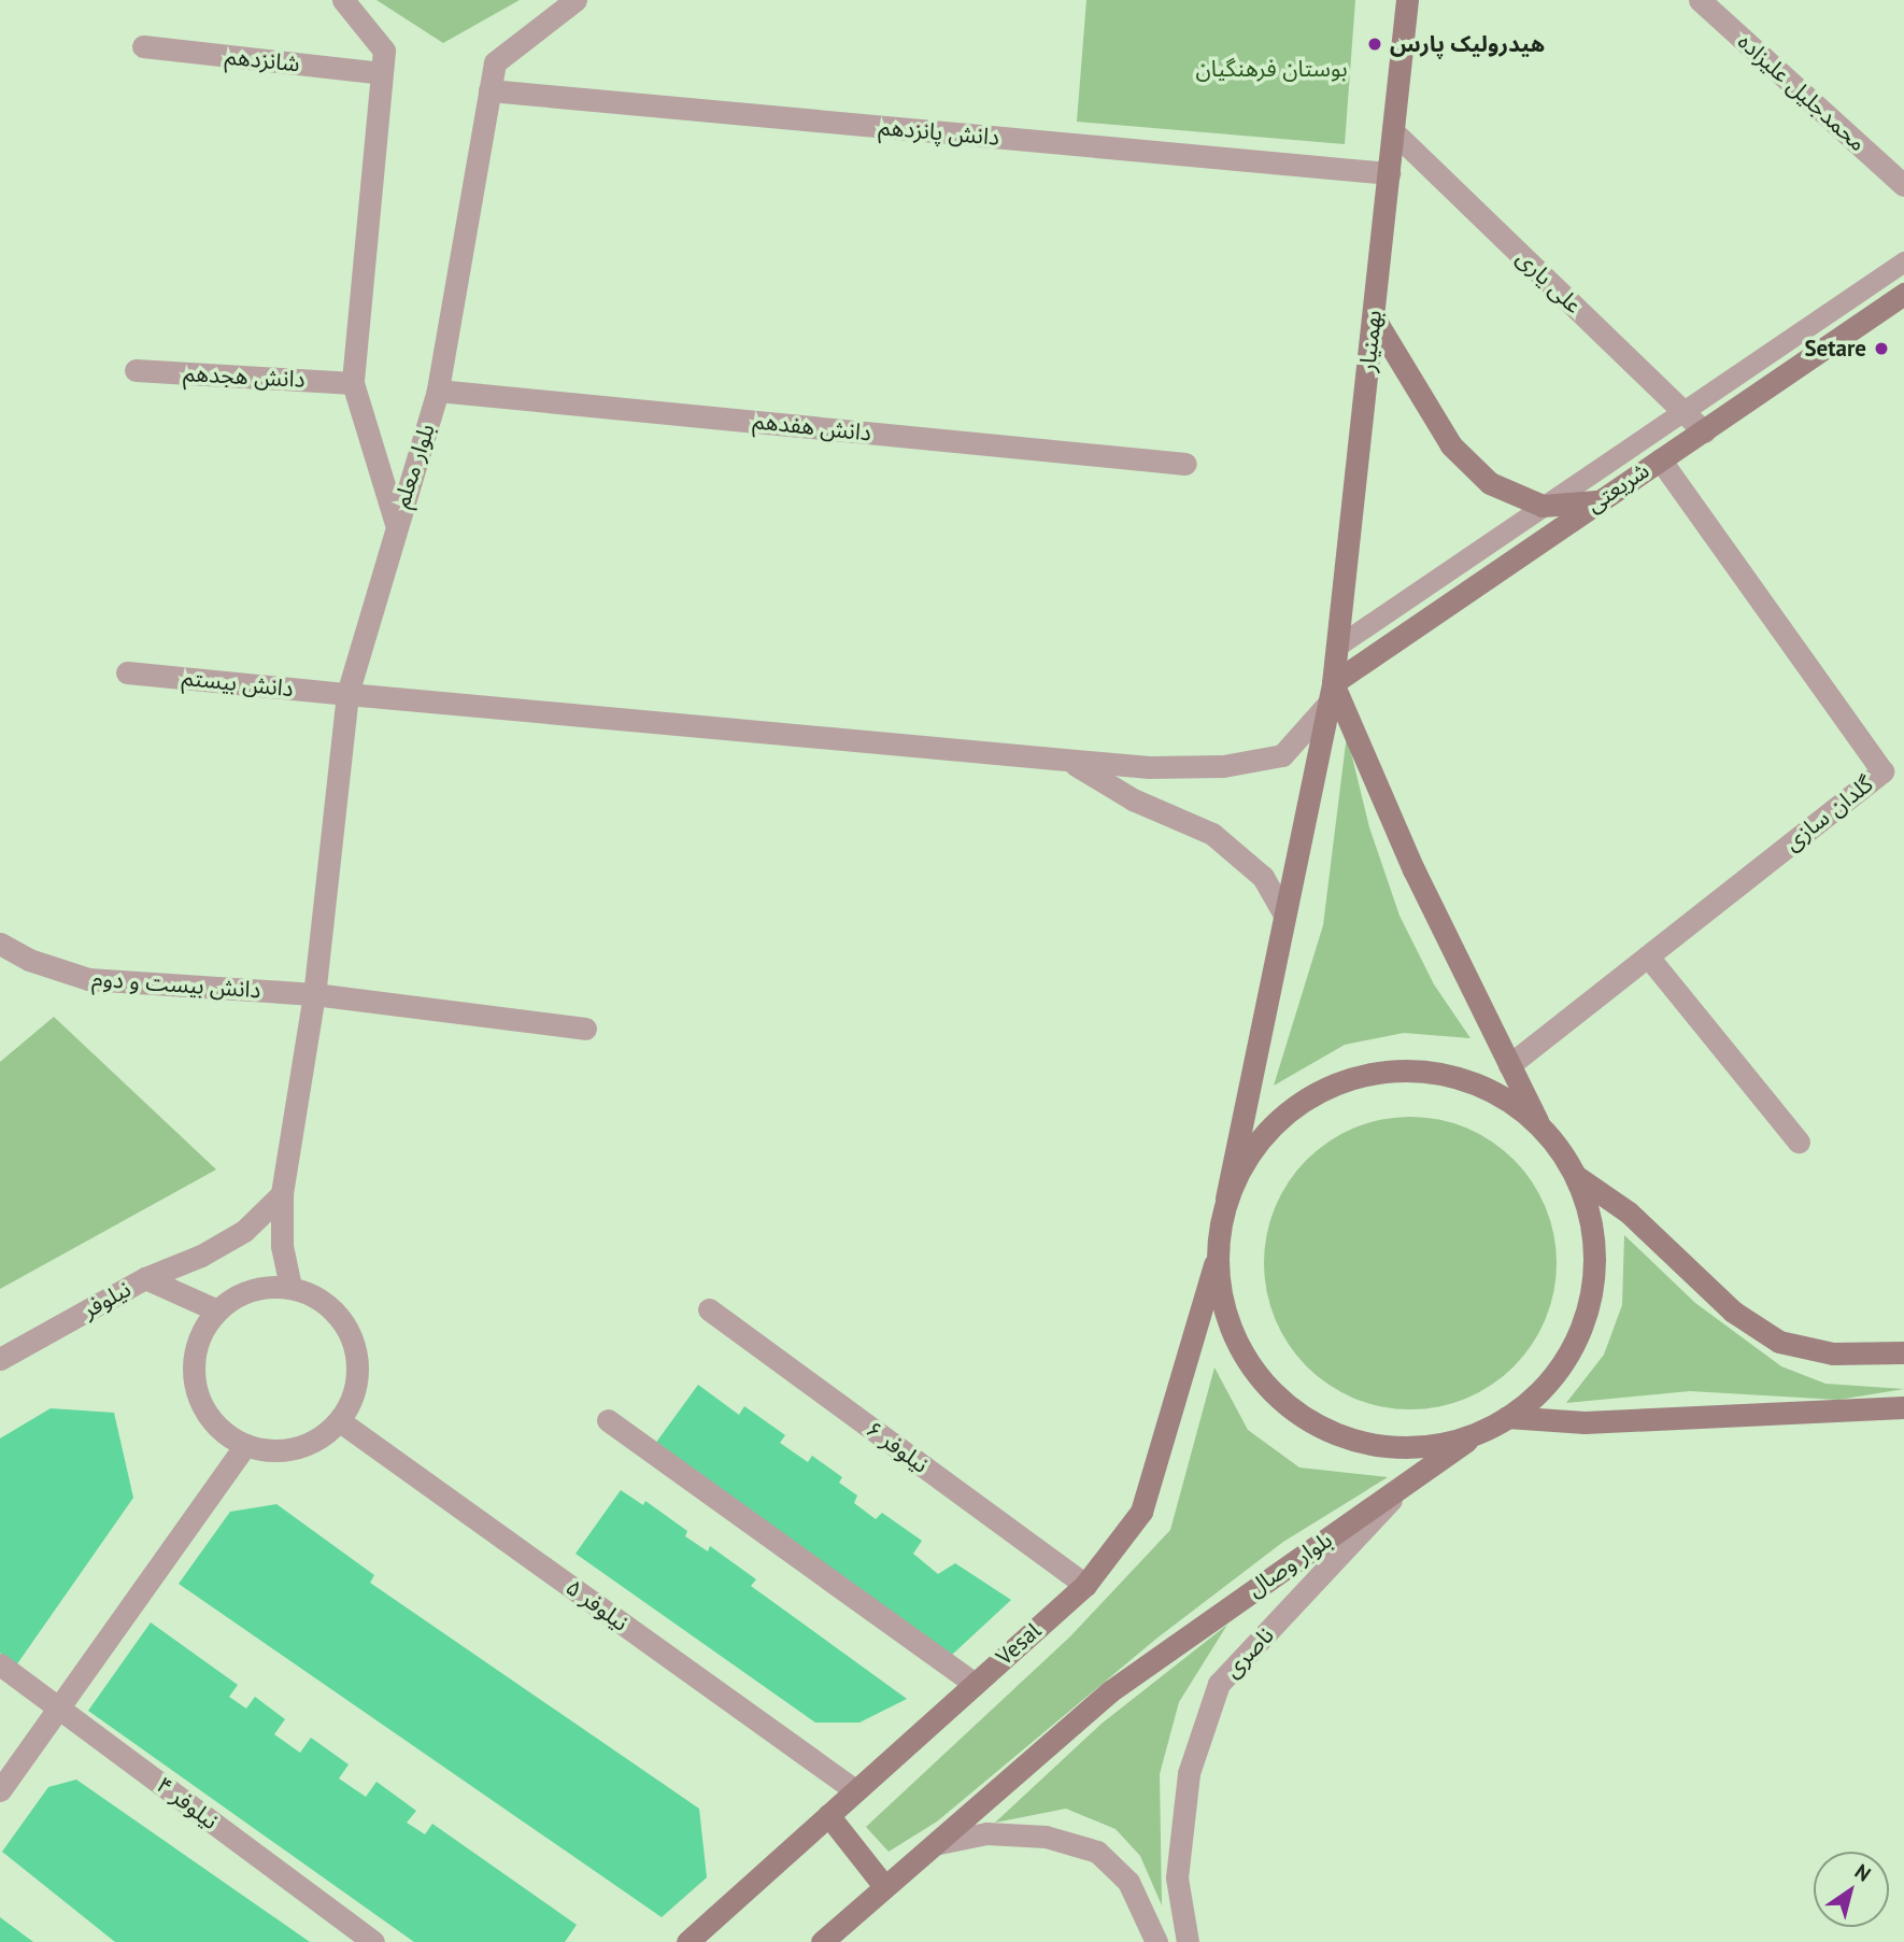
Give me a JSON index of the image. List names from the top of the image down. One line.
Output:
{"streets":{"main road":["بهمنیار","شریعتی","Vesal"],"street":["شانزدهم","محمدجلیل علیزاده","دانش پانزدهم","علی یاری","دانش هجدهم","دانش هفدهم","بلوار معلم","دانش بیستم","گلدان سازی","دانش بیست و دوم","نيلوفر","نیلوفر ۶","نیلوفر ۵","ناصری","نیلوفر ۴"]},"crossings":[["شانزدهم","بلوار معلم"],["دانش پانزدهم","بهمنیار"],["دانش پانزدهم","بلوار معلم"],["علی یاری","بهمنیار"],["علی یاری","شریعتی"],["بهمنیار","شریعتی"],["بهمنیار","دانش بیستم"],["بهمنیار","Vesal"],["دانش هجدهم","بلوار معلم"],["دانش هفدهم","بلوار معلم"],["شریعتی","گلدان سازی"],["نيلوفر","نیلوفر ۵"],["نیلوفر ۶","Vesal"],["نیلوفر ۵","Vesal"]],"parks":["بوستان فرهنگیان"],"places":["هیدرولیک پارس","Setare"],"north":"top right"}
